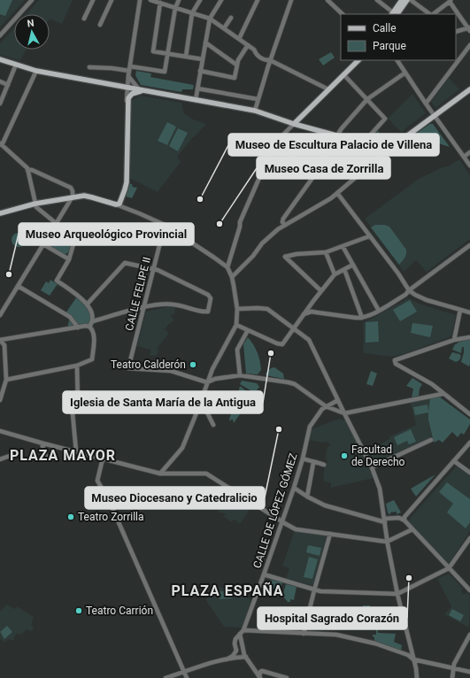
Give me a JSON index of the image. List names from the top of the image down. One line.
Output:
{"streets":{"street":["CALLE FELIPE II","CALLE DE LÓPEZ GÓMEZ"]},"districts":["PLAZA MAYOR","PLAZA ESPAÑA"],"places":["Museo de Escultura Palacio de Villena","Museo Casa de Zorrilla","Museo Arqueológico Provincial","Iglesia de Santa María de la Antigua","Teatro Calderón","Museo Diocesano y Catedralicio","Facultad de Derecho","Teatro Zorrilla","Hospital Sagrado Corazón","Teatro Carrión"],"legend":["Calle","Parque"],"north":"top"}
